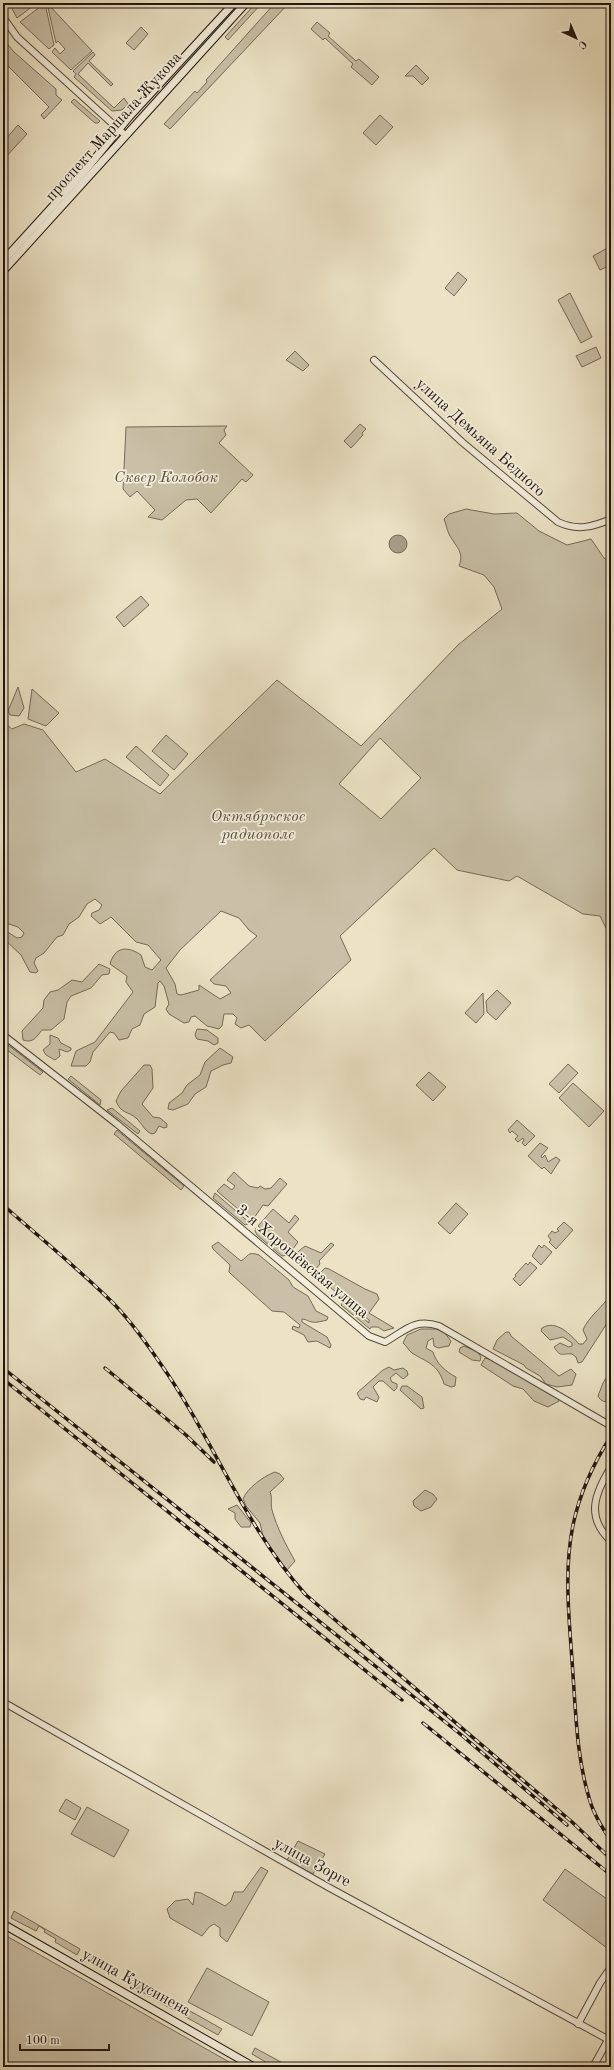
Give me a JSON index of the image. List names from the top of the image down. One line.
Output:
{"streets":{"main road":["проспект Маршала Жукова","улица Куусинена"],"street":["улица Демьяна Бедного","3-я Хорошёвская улица","улица Зорге"]},"parks":["Сквер Колобок","Октябрьское радиополе"],"scale_bar":"100 m","north":"bottom right"}
